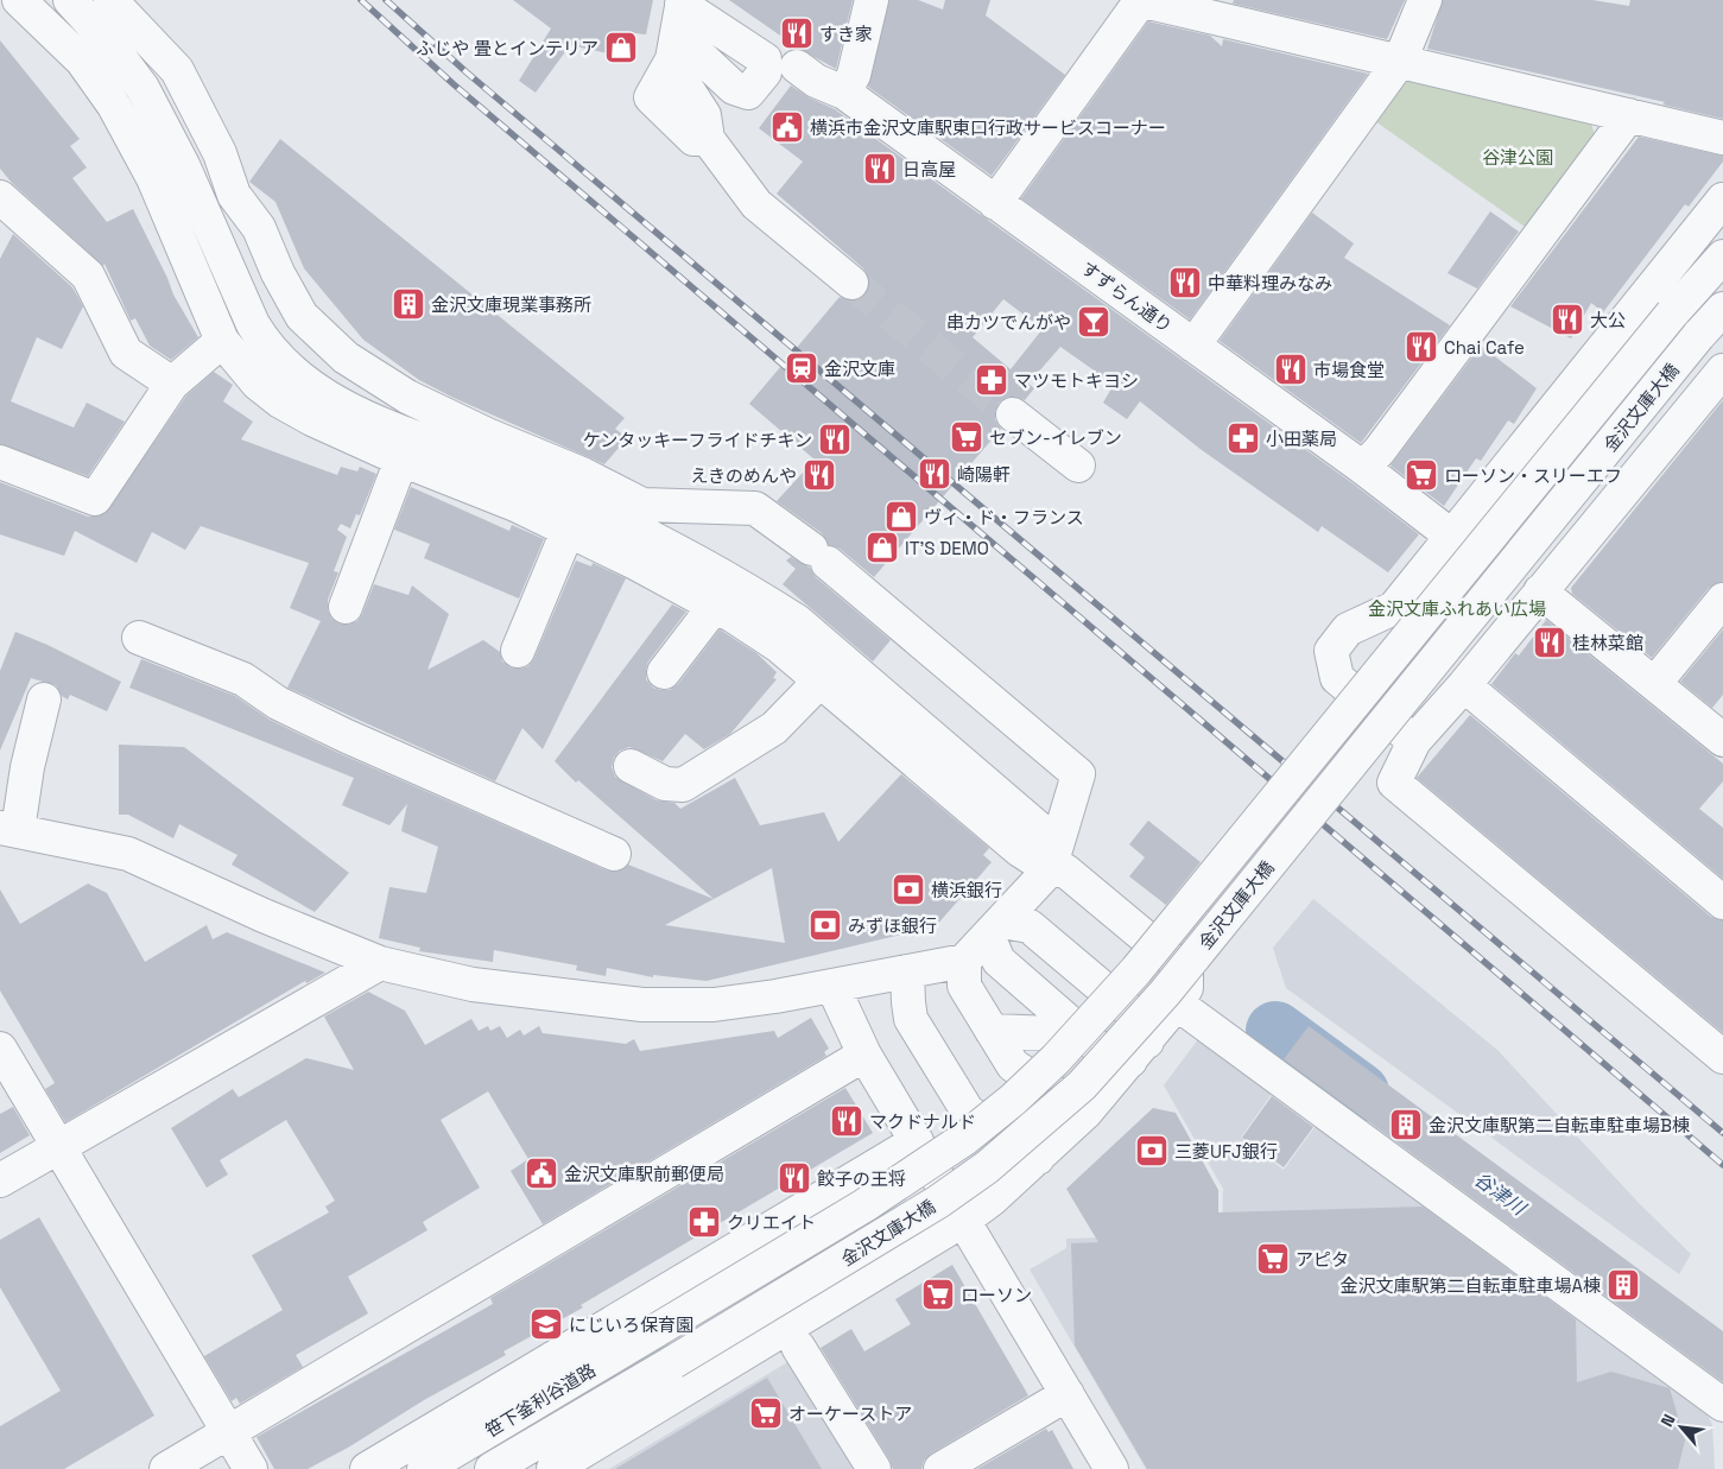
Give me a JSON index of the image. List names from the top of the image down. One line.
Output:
{"streets":{"street":["すずらん通り","金沢文庫大橋","笹下釜利谷道路"]},"crossings":[["金沢文庫大橋","笹下釜利谷道路"]],"water":["谷津川"],"parks":["谷津公園","金沢文庫ふれあい広場"],"places":{"restaurant":["すき家","日高屋","中華料理みなみ","大公","Chai Cafe","市場食堂","ケンタッキーフライドチキン","崎陽軒","えきのめんや","桂林菜館","マクドナルド","餃子の王将"],"shop":["ふじや 畳とインテリア","ヴィ・ド・フランス","IT'S DEMO"],"public building":["横浜市金沢文庫駅東口行政サービスコーナー","金沢文庫駅前郵便局"],"building":["金沢文庫現業事務所","金沢文庫駅第二自転車駐車場B棟","金沢文庫駅第二自転車駐車場A棟"],"bar":["串カツでんがや"],"station":["金沢文庫"],"pharmacy":["マツモトキヨシ","小田薬局","クリエイト"],"supermarket":["セブン-イレブン","ローソン・スリーエフ","アピタ","ローソン","オーケーストア"],"bank":["横浜銀行","みずほ銀行","三菱UFJ銀行"],"school or university":["にじいろ保育園"]},"north":"top left"}
